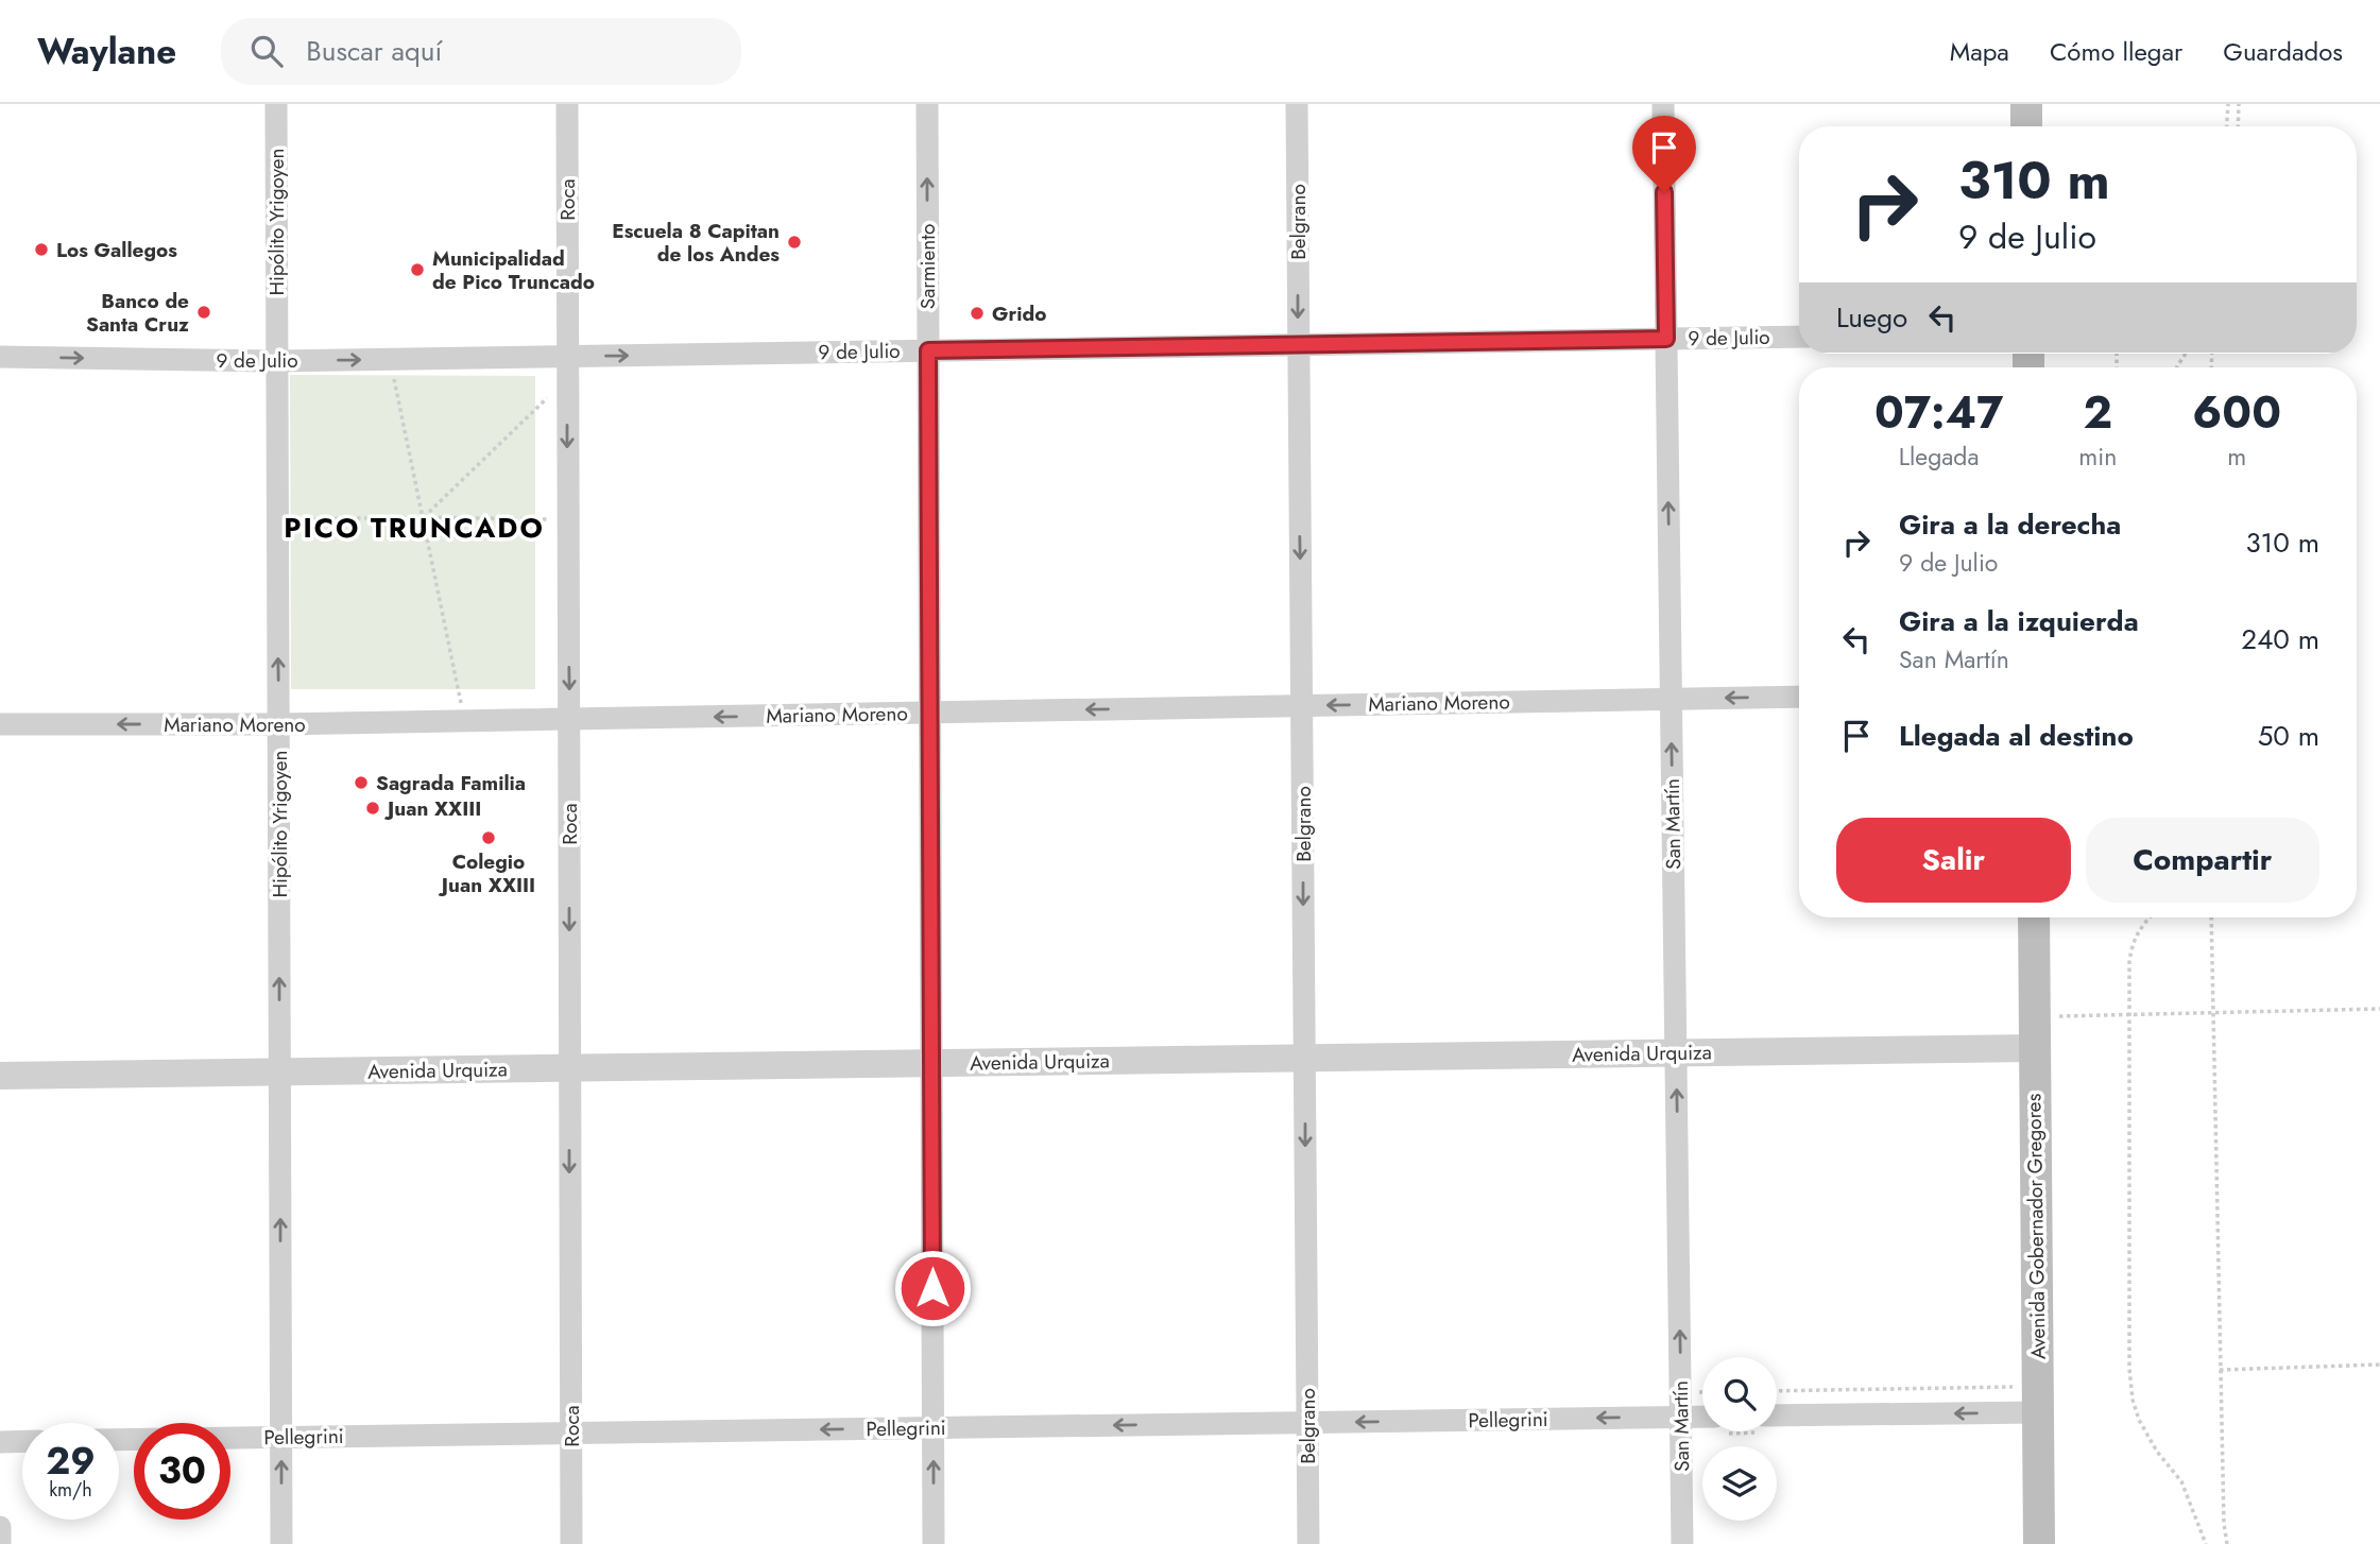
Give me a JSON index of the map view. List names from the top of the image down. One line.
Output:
{"streets":{"main road":["Avenida Gobernador Gregores"],"street":["Roca","Hipólito Yrigoyen","Belgrano","Sarmiento","9 de Julio","Mariano Moreno","San Martín","Avenida Urquiza","Pellegrini"]},"crossings":[["Roca","9 de Julio"],["Roca","Mariano Moreno"],["Roca","Avenida Urquiza"],["Roca","Pellegrini"],["Hipólito Yrigoyen","9 de Julio"],["Hipólito Yrigoyen","Mariano Moreno"],["Hipólito Yrigoyen","Avenida Urquiza"],["Hipólito Yrigoyen","Pellegrini"],["Belgrano","9 de Julio"],["Belgrano","Mariano Moreno"],["Belgrano","Avenida Urquiza"],["Belgrano","Pellegrini"],["Sarmiento","9 de Julio"],["Sarmiento","Mariano Moreno"],["Sarmiento","Avenida Urquiza"],["Sarmiento","Pellegrini"],["9 de Julio","San Martín"],["Mariano Moreno","San Martín"],["San Martín","Avenida Urquiza"],["San Martín","Pellegrini"],["Avenida Urquiza","Avenida Gobernador Gregores"]],"one_way":["Roca","Hipólito Yrigoyen","Belgrano","9 de Julio","Mariano Moreno","San Martín","Pellegrini"],"districts":["PICO TRUNCADO"],"places":["Escuela 8 Capitan de los Andes","Los Gallegos","Municipalidad de Pico Truncado","Banco de Santa Cruz","Grido","Sagrada Familia","Juan XXIII","Colegio Juan XXIII"],"page":{"header":"Waylane","search":"Buscar aquí","nav":["Mapa","Cómo llegar","Guardados"],"turn":["310 m","9 de Julio"],"then":"Luego","eta":["07:47","Llegada","2","min","600","m"],"list":[{"name":"Gira a la derecha","note":"9 de Julio","value":"310 m"},{"name":"Gira a la izquierda","note":"San Martín","value":"240 m"},{"name":"Llegada al destino","value":"50 m"}],"buttons":["Salir","Compartir"],"speed":"29 km/h","limit":"30"}}
